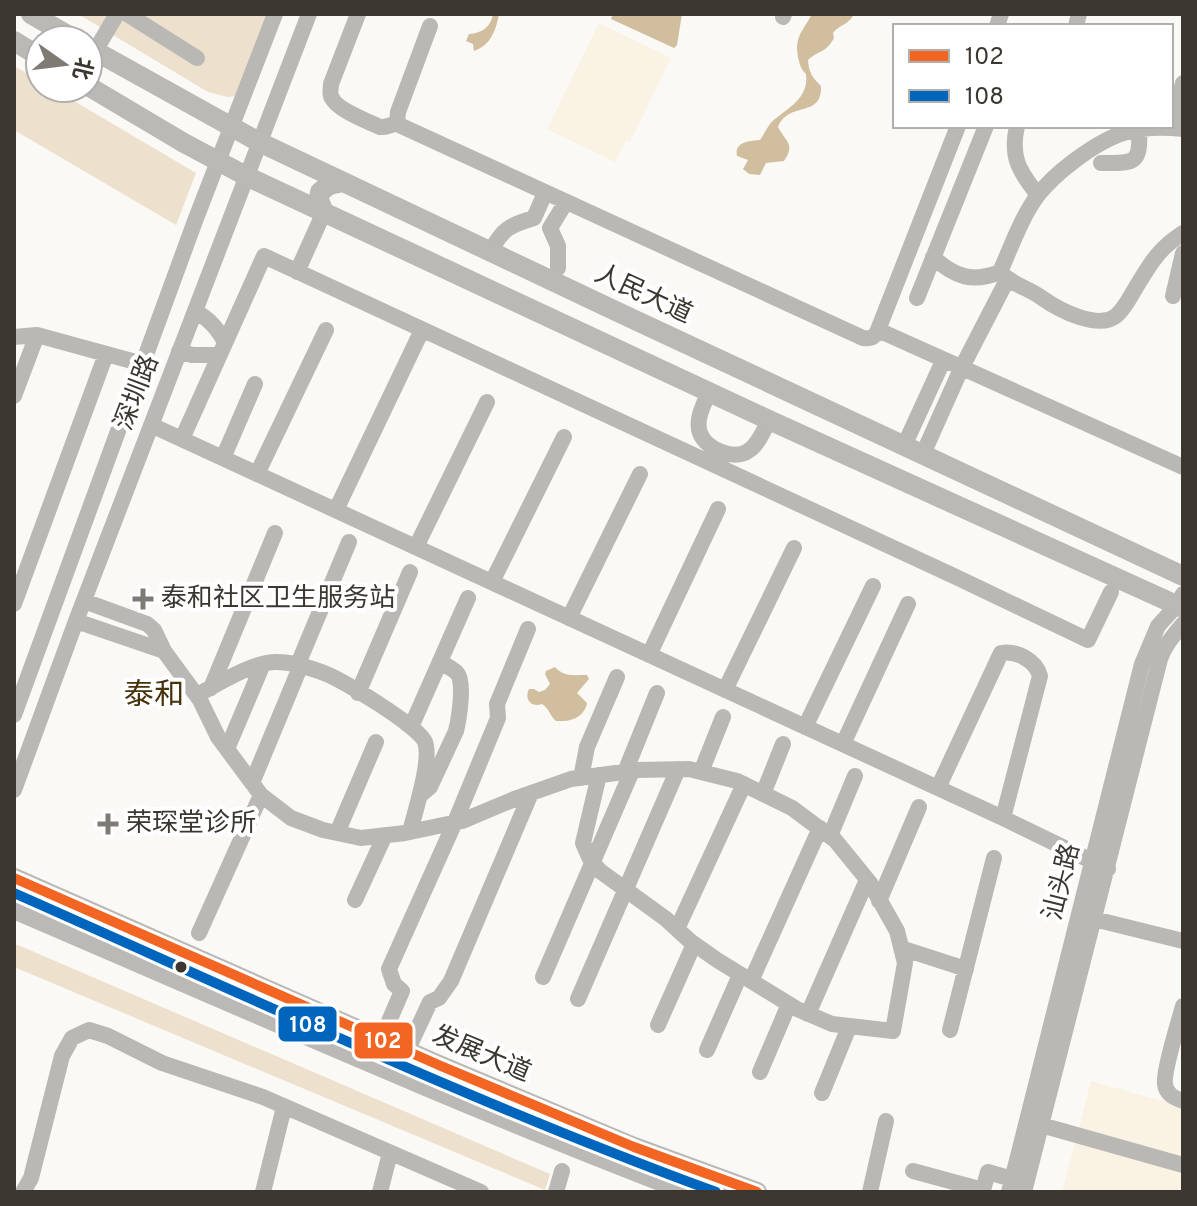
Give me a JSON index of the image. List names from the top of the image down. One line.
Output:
{"streets":{"main road":["人民大道","发展大道"],"street":["深圳路","汕头路"]},"crossings":[["人民大道","深圳路"]],"districts":["泰和"],"places":{"health":["泰和社区卫生服务站","荣琛堂诊所"]},"lines":["transit line 102","transit line 108"],"legend":["102","108"],"north":"right"}
